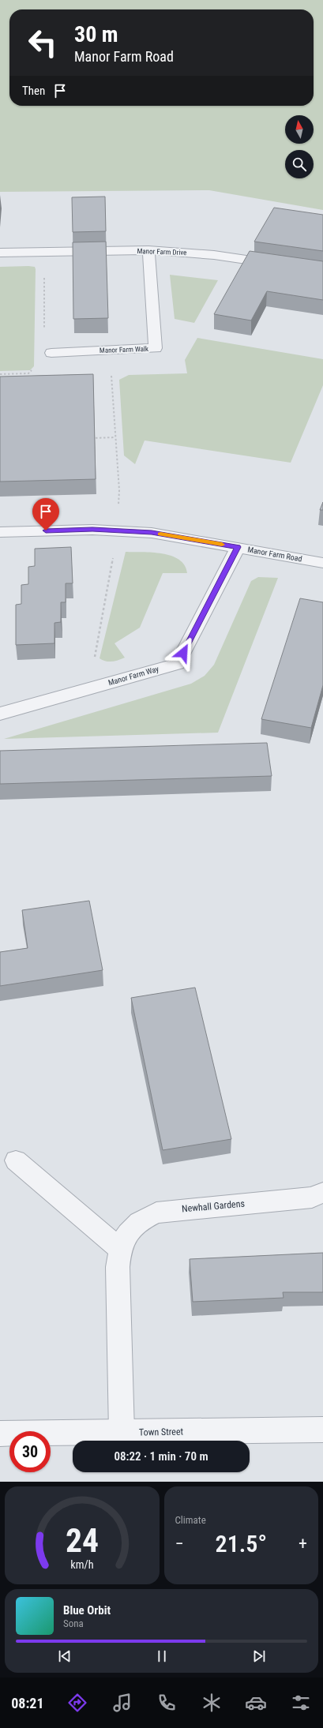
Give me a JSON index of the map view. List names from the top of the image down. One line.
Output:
{"streets":{"street":["Manor Farm Drive","Manor Farm Walk","Manor Farm Road","Manor Farm Way","Newhall Gardens","Town Street"]},"crossings":[["Manor Farm Drive","Manor Farm Walk"],["Manor Farm Road","Manor Farm Way"],["Newhall Gardens","Town Street"]],"north":"top","page":{"turn":["30 m","Manor Farm Road"],"then":"Then","limit":"30","trip":"08:22 · 1 min · 70 m","tile":"Climate","heat":["−","21.5°","+"],"song":["Blue Orbit","Sona"],"tabs":"08:21","gauge":["24","km/h"]}}
